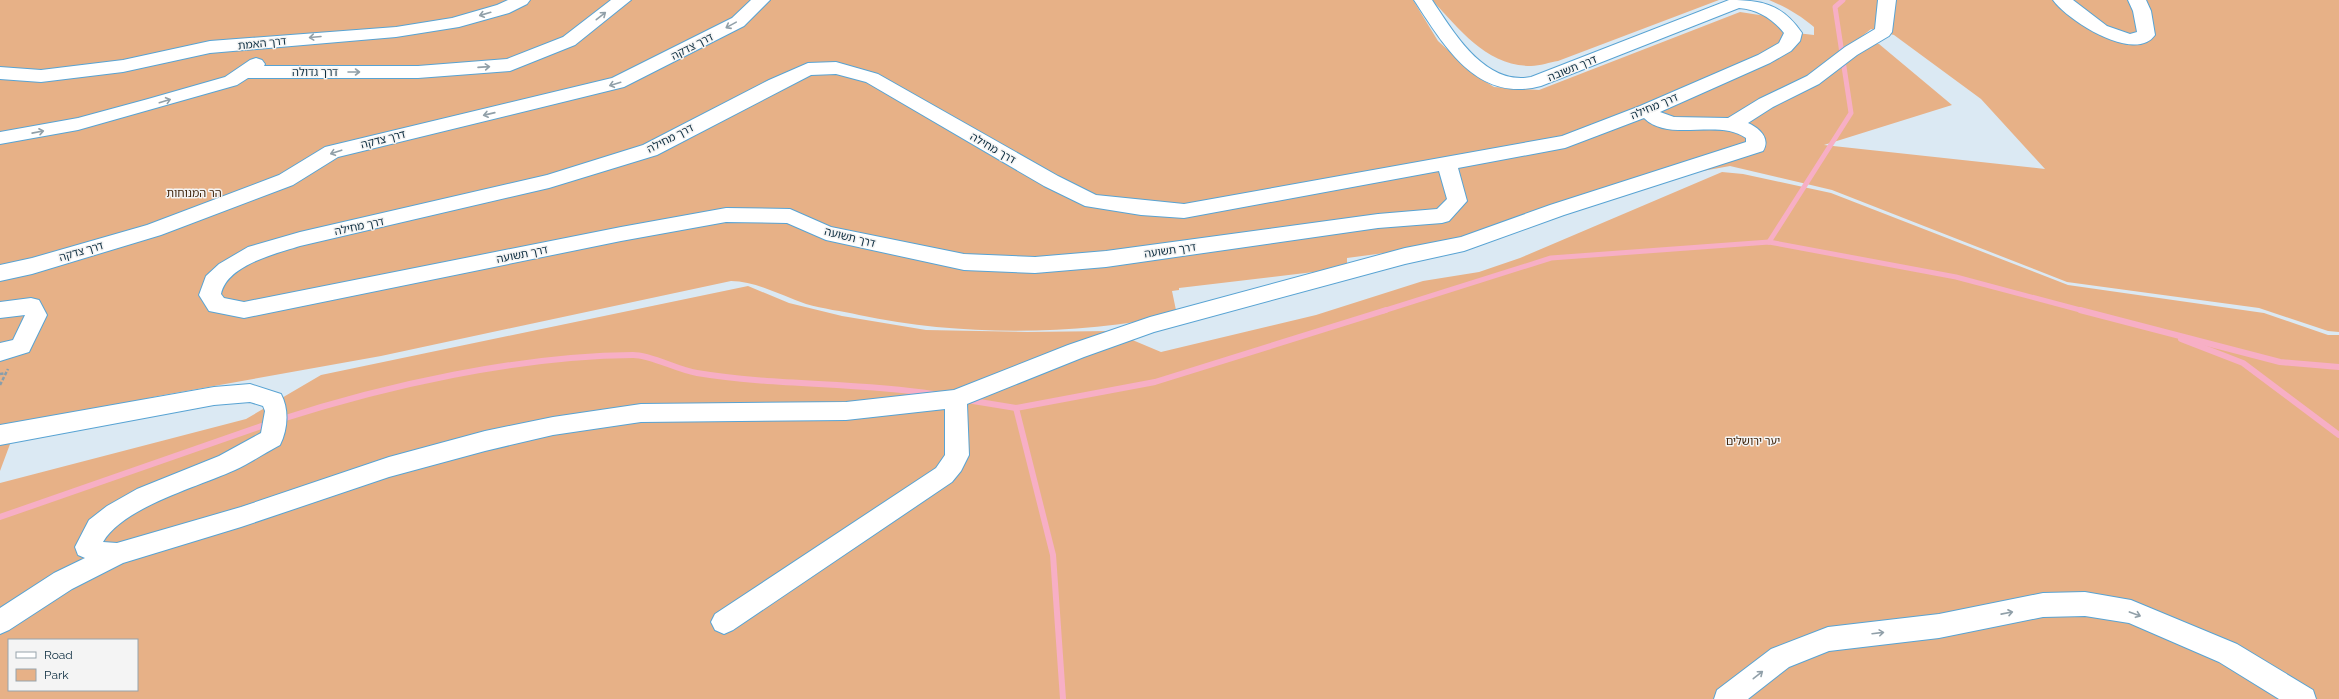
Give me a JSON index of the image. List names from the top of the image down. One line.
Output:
{"streets":{"street":["דרך האמת","דרך צדקה","דרך תשובה","דרך גדולה","דרך מחילה","דרך תשועה"]},"crossings":[["דרך תשובה","דרך מחילה"],["דרך מחילה","דרך תשועה"]],"one_way":["דרך האמת","דרך גדולה"],"parks":["הר המנוחות","יער ירושלים"],"legend":["Road","Park"]}
